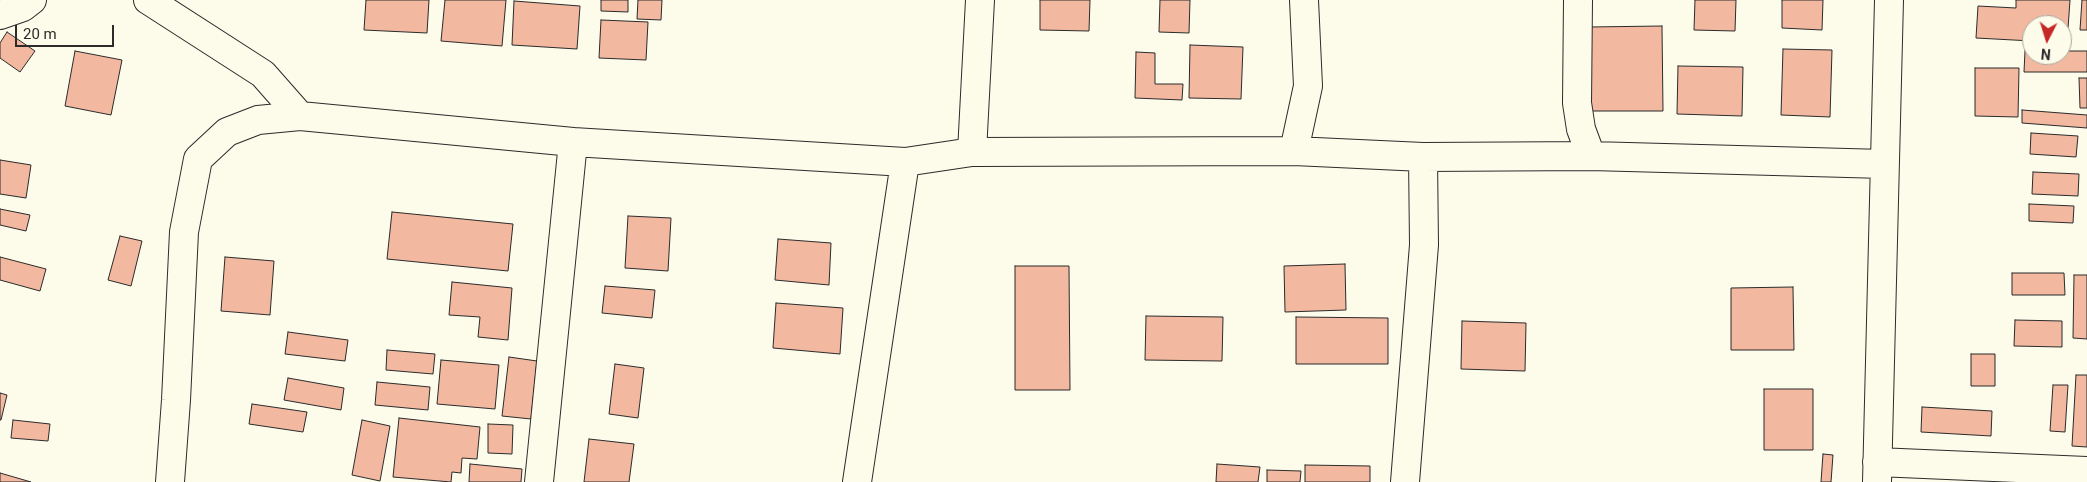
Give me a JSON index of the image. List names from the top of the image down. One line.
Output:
{"scale_bar":"20 m","north":"bottom"}
